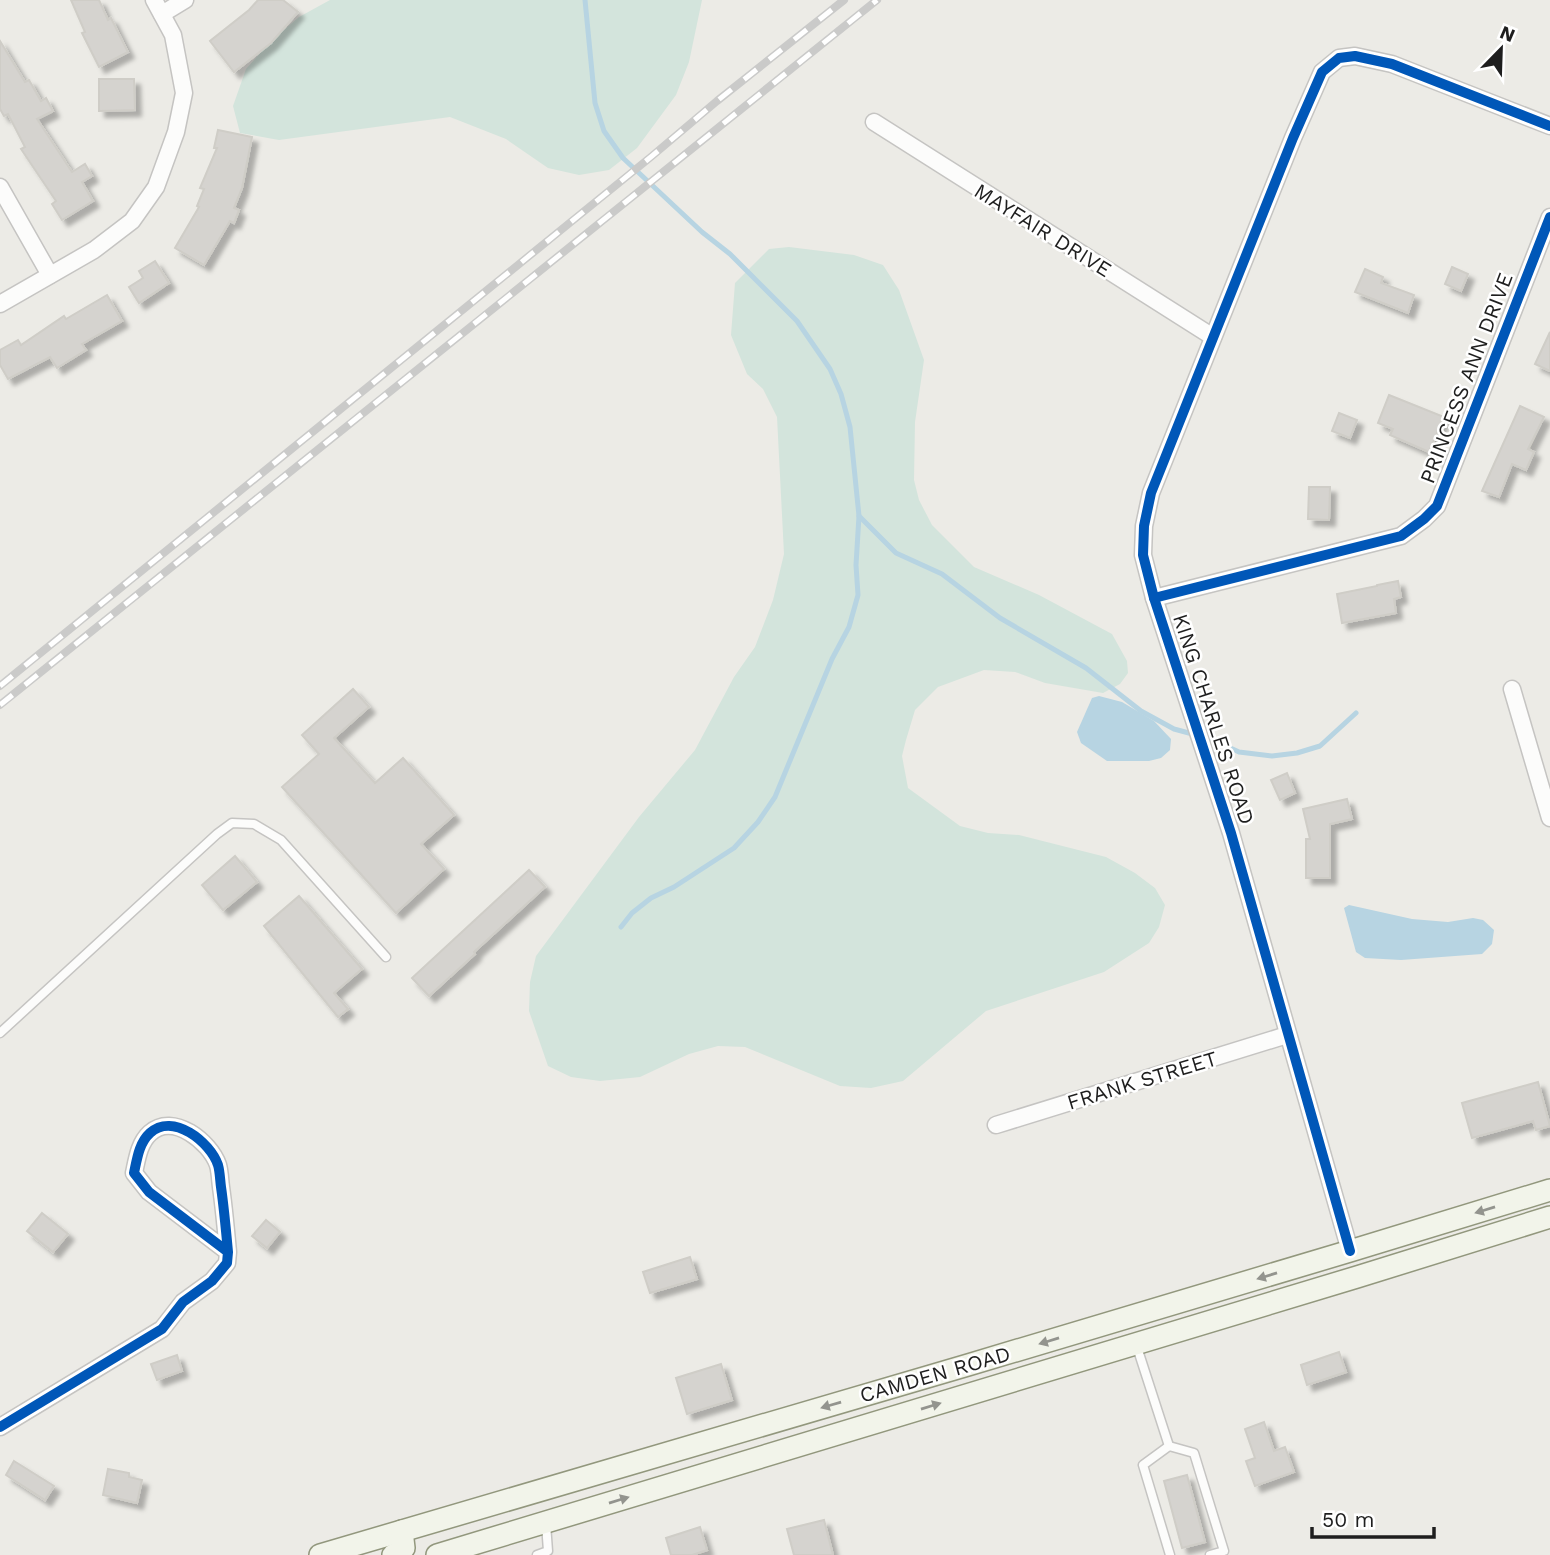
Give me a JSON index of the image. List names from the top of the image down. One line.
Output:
{"streets":{"main road":["CAMDEN ROAD"],"street":["MAYFAIR DRIVE","PRINCESS ANN DRIVE","KING CHARLES ROAD","FRANK STREET"]},"crossings":[["MAYFAIR DRIVE","KING CHARLES ROAD"],["PRINCESS ANN DRIVE","KING CHARLES ROAD"],["KING CHARLES ROAD","FRANK STREET"],["KING CHARLES ROAD","CAMDEN ROAD"]],"scale_bar":"50 m","north":"top right"}
